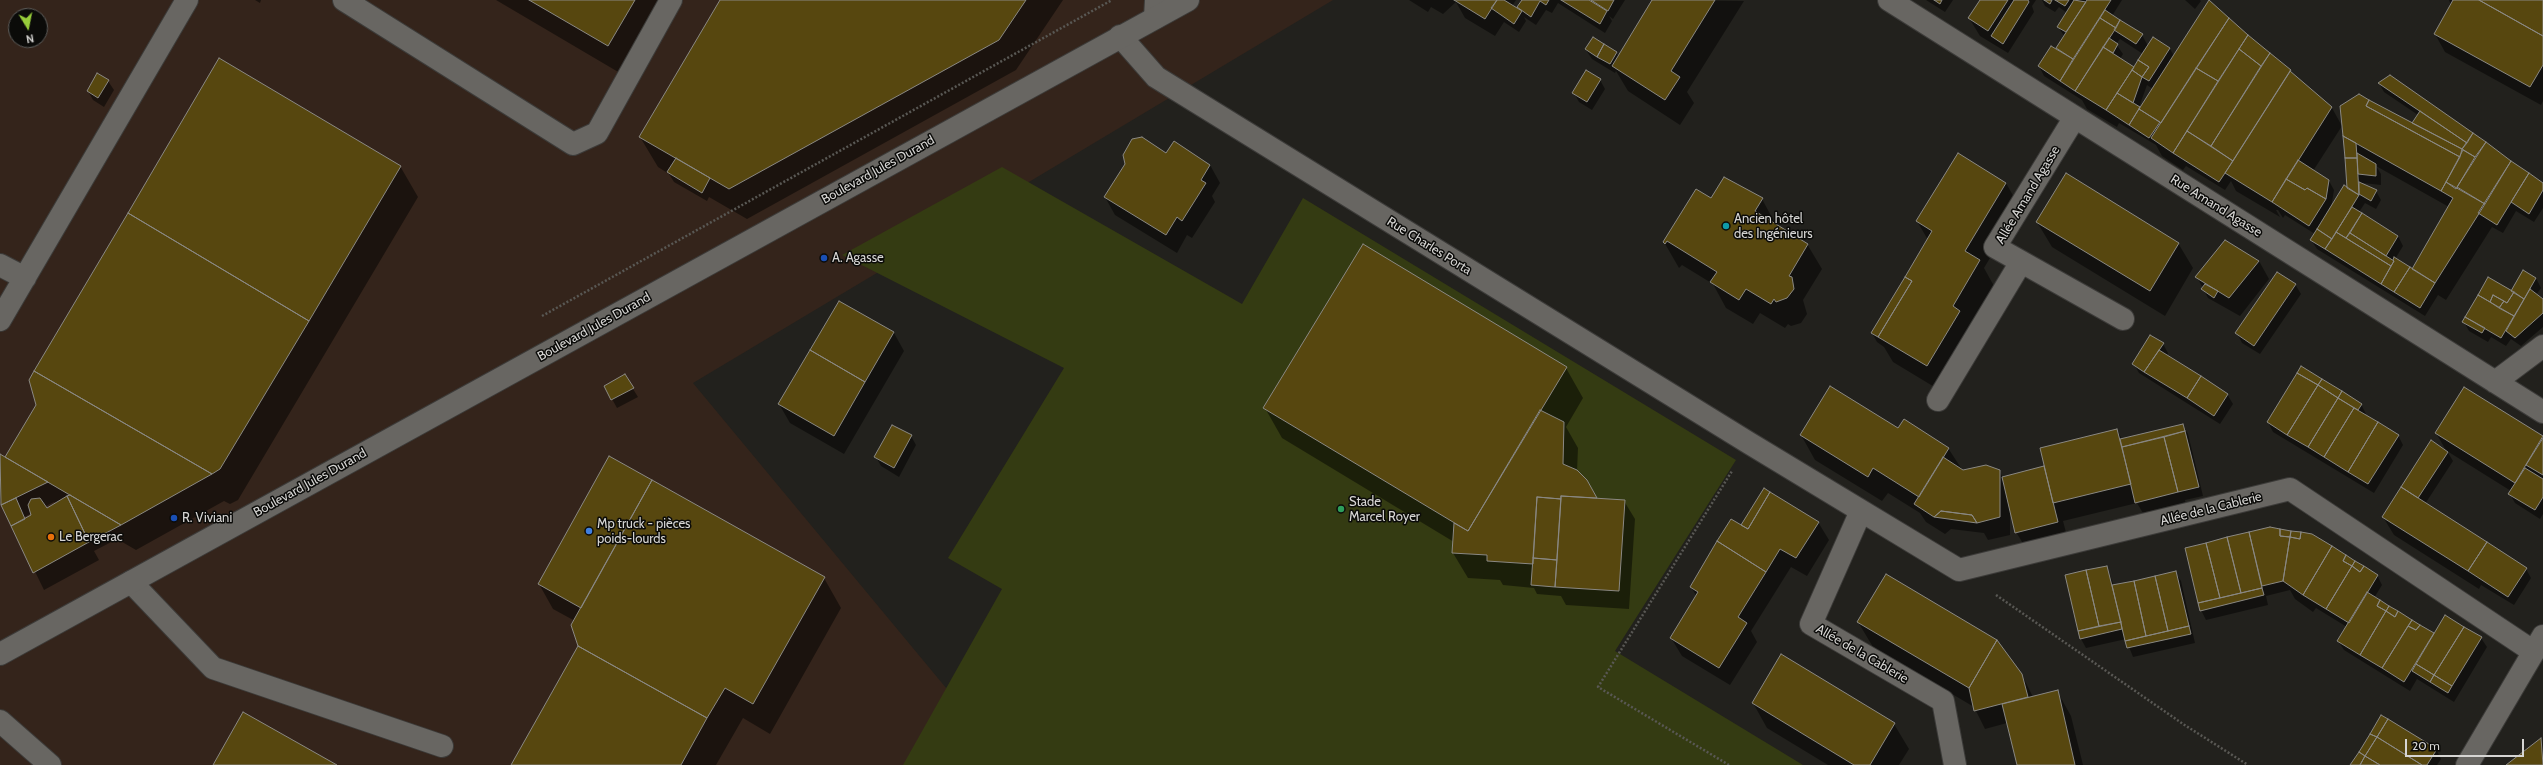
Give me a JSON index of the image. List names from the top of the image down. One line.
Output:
{"streets":{"street":["Boulevard Jules Durand","Allée Amand Agasse","Rue Amand Agasse","Rue Charles Porta","Allée de la Cablerie"]},"crossings":[["Boulevard Jules Durand","Rue Charles Porta"],["Allée Amand Agasse","Rue Amand Agasse"]],"places":["Ancien hôtel des Ingénieurs","A. Agasse","Stade Marcel Royer","R. Viviani","Mp truck - pièces poids-lourds","Le Bergerac"],"scale_bar":"20 m","north":"bottom"}
